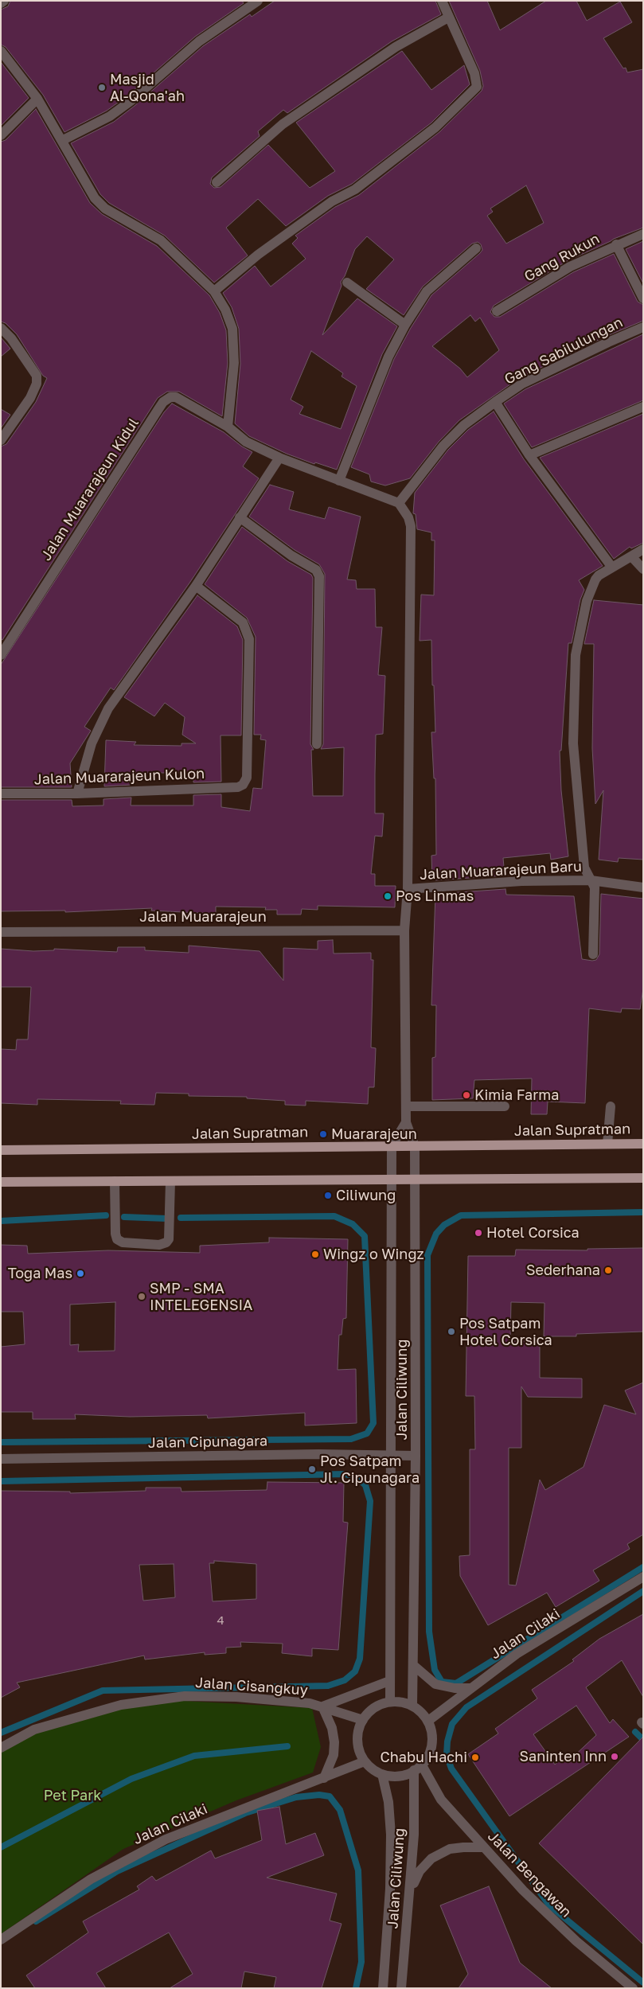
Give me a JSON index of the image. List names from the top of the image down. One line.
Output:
{"streets":{"main road":["Jalan Supratman"],"street":["Gang Rukun","Gang Sabilulungan","Jalan Muararajeun Kidul","Jalan Muararajeun Kulon","Jalan Muararajeun Baru","Jalan Muararajeun","Jalan Ciliwung","Jalan Cipunagara","Jalan Cilaki","Jalan Cisangkuy","Jalan Bengawan"]},"crossings":[["Jalan Supratman","Jalan Ciliwung"],["Jalan Ciliwung","Jalan Cipunagara"],["Jalan Ciliwung","Jalan Cilaki"],["Jalan Ciliwung","Jalan Cisangkuy"],["Jalan Ciliwung","Jalan Bengawan"],["Jalan Cilaki","Jalan Cisangkuy"],["Jalan Cilaki","Jalan Bengawan"],["Jalan Cisangkuy","Jalan Bengawan"]],"parks":["Pet Park"],"places":["Masjid Al-Qona'ah","Pos Linmas","Kimia Farma","Muararajeun","Ciliwung","Hotel Corsica","Wingz o Wingz","Sederhana","Toga Mas","SMP - SMA INTELEGENSIA","Pos Satpam Hotel Corsica","Pos Satpam Jl. Cipunagara","Saninten Inn","Chabu Hachi"],"house_numbers":["4"]}
